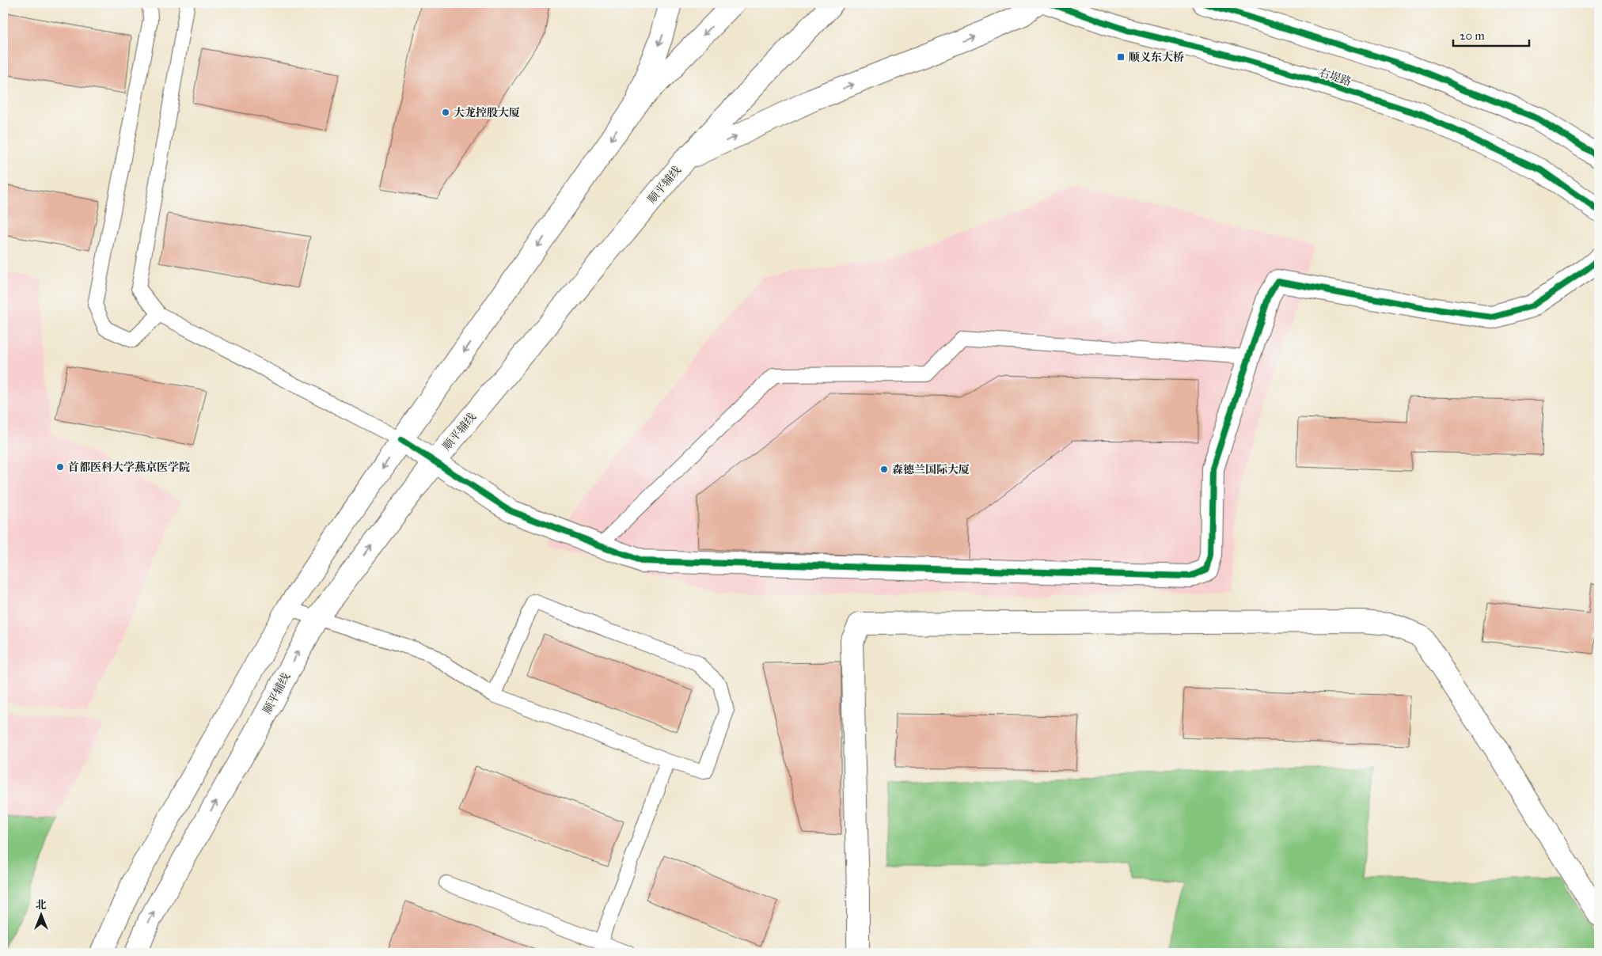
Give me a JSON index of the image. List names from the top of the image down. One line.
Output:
{"streets":{"main road":["右堤路","顺平辅线"]},"places":{"transit":["顺义东大桥"],"other":["大龙控股大厦","首都医科大学燕京医学院","森德兰国际大厦"]},"scale_bar":"20 m","north":"top"}
